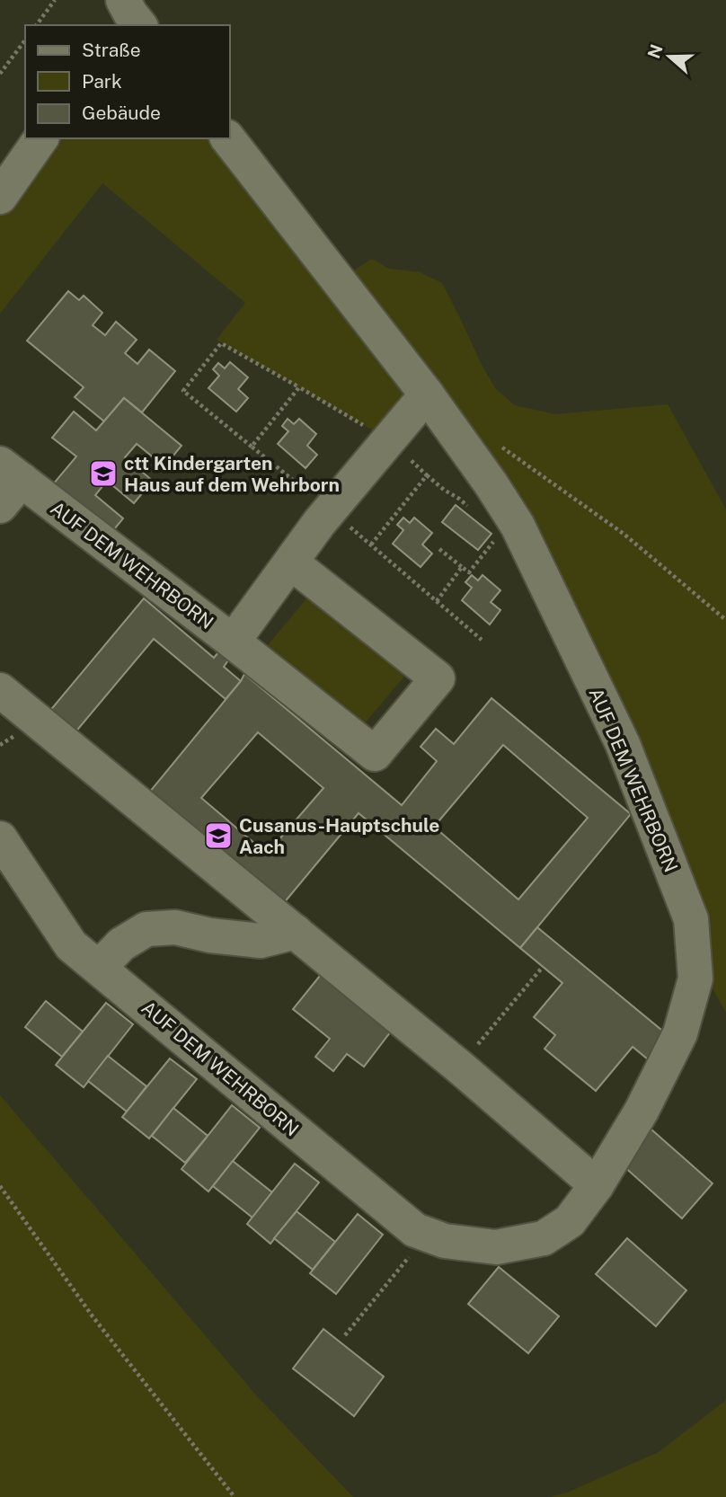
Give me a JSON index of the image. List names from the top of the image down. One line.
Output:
{"streets":{"street":["AUF DEM WEHRBORN"]},"places":{"school or university":["ctt Kindergarten Haus auf dem Wehrborn","Cusanus-Hauptschule Aach"]},"legend":["Straße","Park","Gebäude"],"north":"left"}
